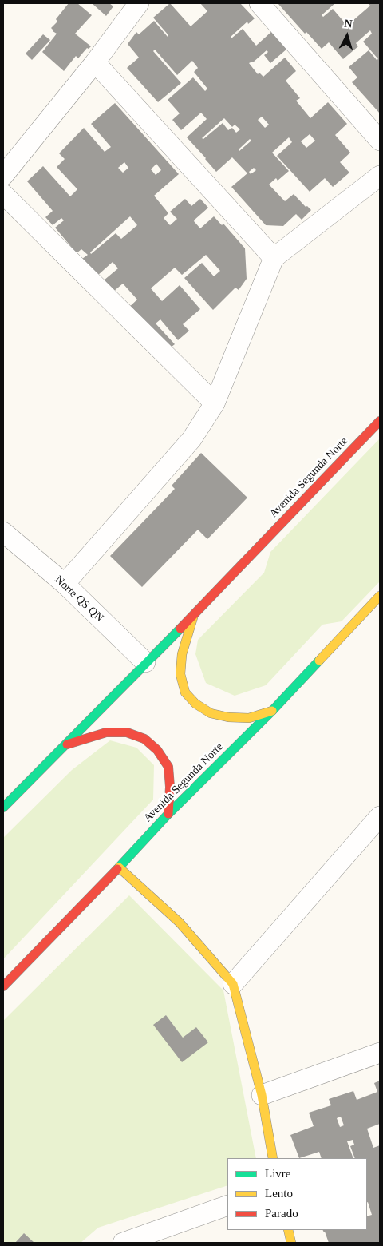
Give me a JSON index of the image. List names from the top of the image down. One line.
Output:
{"streets":{"main road":["Avenida Segunda Norte"],"street":["Norte QS QN"]},"crossings":[["Avenida Segunda Norte","Norte QS QN"]],"legend":["Livre","Lento","Parado"],"north":"top"}
